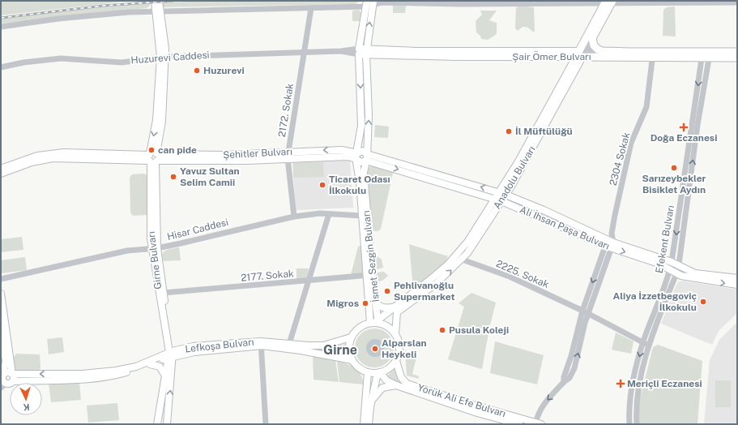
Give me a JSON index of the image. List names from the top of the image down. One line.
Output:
{"streets":{"main road":["Şair Ömer Bulvarı","Huzurevi Caddesi","Şehitler Bulvarı","Anadolu Bulvarı","Ali İhsan Paşa Bulvarı","İsmet Sezgin Bulvarı","Girne Bulvarı","Lefkoşa Bulvarı","Yörük Ali Efe Bulvarı"],"street":["2172. Sokak","2304 Sokak","Hisar Caddesi","Efekent Bulvarı","2225. Sokak","2177. Sokak"]},"crossings":[["Şair Ömer Bulvarı","Huzurevi Caddesi"],["Şair Ömer Bulvarı","2304 Sokak"],["Şair Ömer Bulvarı","Anadolu Bulvarı"],["Şair Ömer Bulvarı","Efekent Bulvarı"],["Şair Ömer Bulvarı","İsmet Sezgin Bulvarı"],["Huzurevi Caddesi","2172. Sokak"],["Huzurevi Caddesi","İsmet Sezgin Bulvarı"],["Huzurevi Caddesi","Girne Bulvarı"],["2172. Sokak","Şehitler Bulvarı"],["2172. Sokak","Hisar Caddesi"],["Şehitler Bulvarı","Ali İhsan Paşa Bulvarı"],["Şehitler Bulvarı","Girne Bulvarı"],["2304 Sokak","Ali İhsan Paşa Bulvarı"],["Anadolu Bulvarı","Ali İhsan Paşa Bulvarı"],["Anadolu Bulvarı","İsmet Sezgin Bulvarı"],["Anadolu Bulvarı","2225. Sokak"],["Anadolu Bulvarı","Lefkoşa Bulvarı"],["Anadolu Bulvarı","Yörük Ali Efe Bulvarı"],["Ali İhsan Paşa Bulvarı","Efekent Bulvarı"],["Ali İhsan Paşa Bulvarı","İsmet Sezgin Bulvarı"],["Hisar Caddesi","Girne Bulvarı"],["Efekent Bulvarı","2225. Sokak"],["İsmet Sezgin Bulvarı","2177. Sokak"],["İsmet Sezgin Bulvarı","Lefkoşa Bulvarı"],["İsmet Sezgin Bulvarı","Yörük Ali Efe Bulvarı"],["Girne Bulvarı","2177. Sokak"],["Girne Bulvarı","Lefkoşa Bulvarı"],["Lefkoşa Bulvarı","Yörük Ali Efe Bulvarı"]],"districts":["Girne"],"places":{"other":["Huzurevi","İl Müftülüğü","can pide","Sarızeybekler Bisiklet Aydın","Yavuz Sultan Selim Camii","Ticaret Odası İlkokulu","Pehlivanoğlu Supermarket","Aliya İzzetbegoviç İlkokulu","Migros","Pusula Koleji","Alparslan Heykeli"],"health":["Doğa Eczanesi","Meriçli Eczanesi"]},"north":"bottom"}
